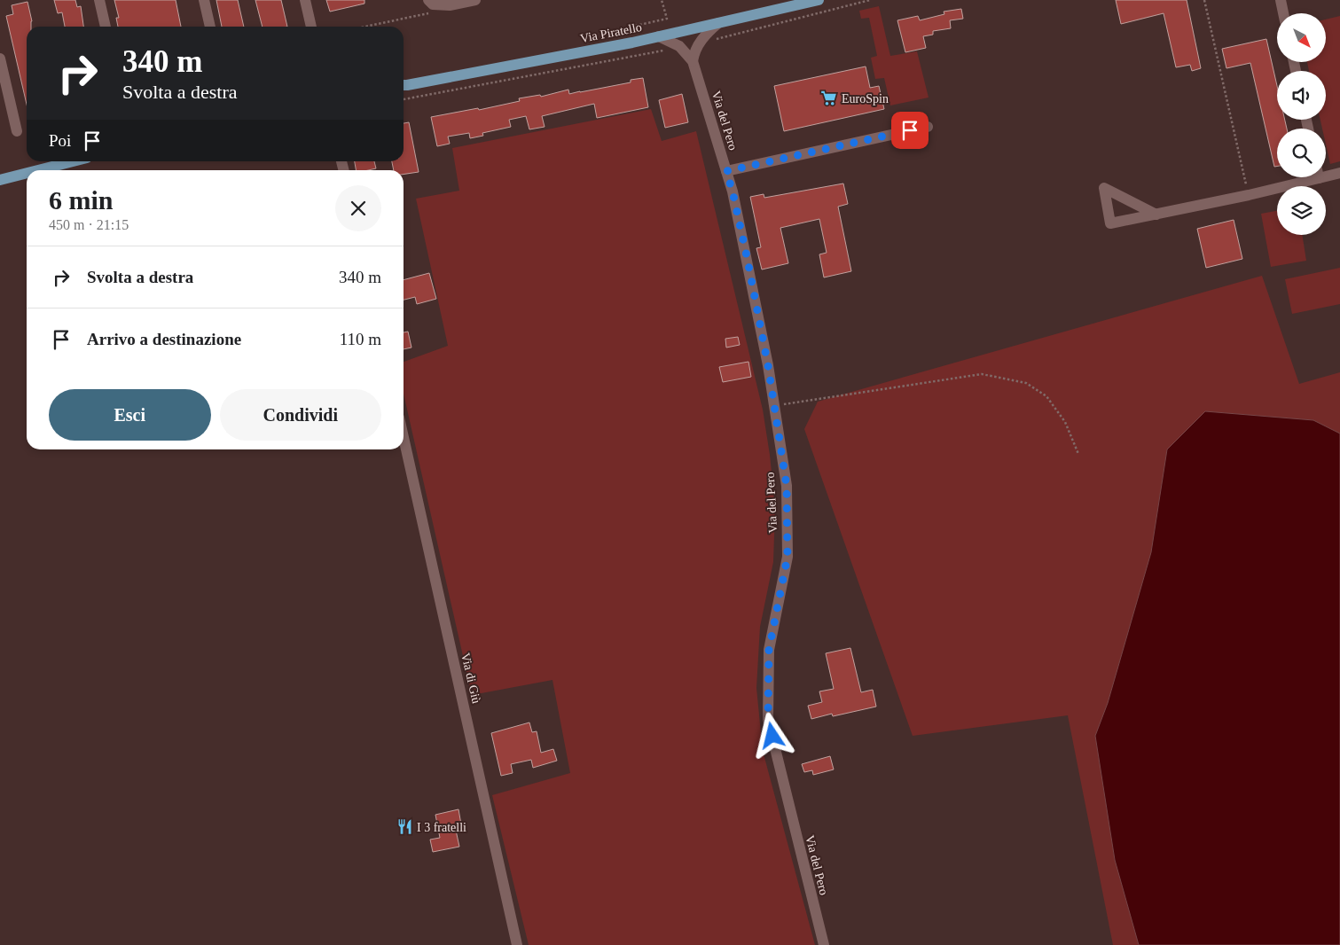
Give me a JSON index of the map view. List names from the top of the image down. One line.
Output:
{"streets":{"main road":["Via Piratello"],"street":["Via del Pero","Via di Giù"]},"crossings":[["Via Piratello","Via del Pero"]],"places":{"supermarket":["EuroSpin"],"restaurant":["I 3 fratelli"]},"north":"bottom right","page":{"turn":["340 m","Svolta a destra"],"then":"Poi","heading":["6 min","450 m · 21:15"],"list":[{"name":"Svolta a destra","value":"340 m"},{"name":"Arrivo a destinazione","value":"110 m"}],"buttons":["Esci","Condividi"]}}
